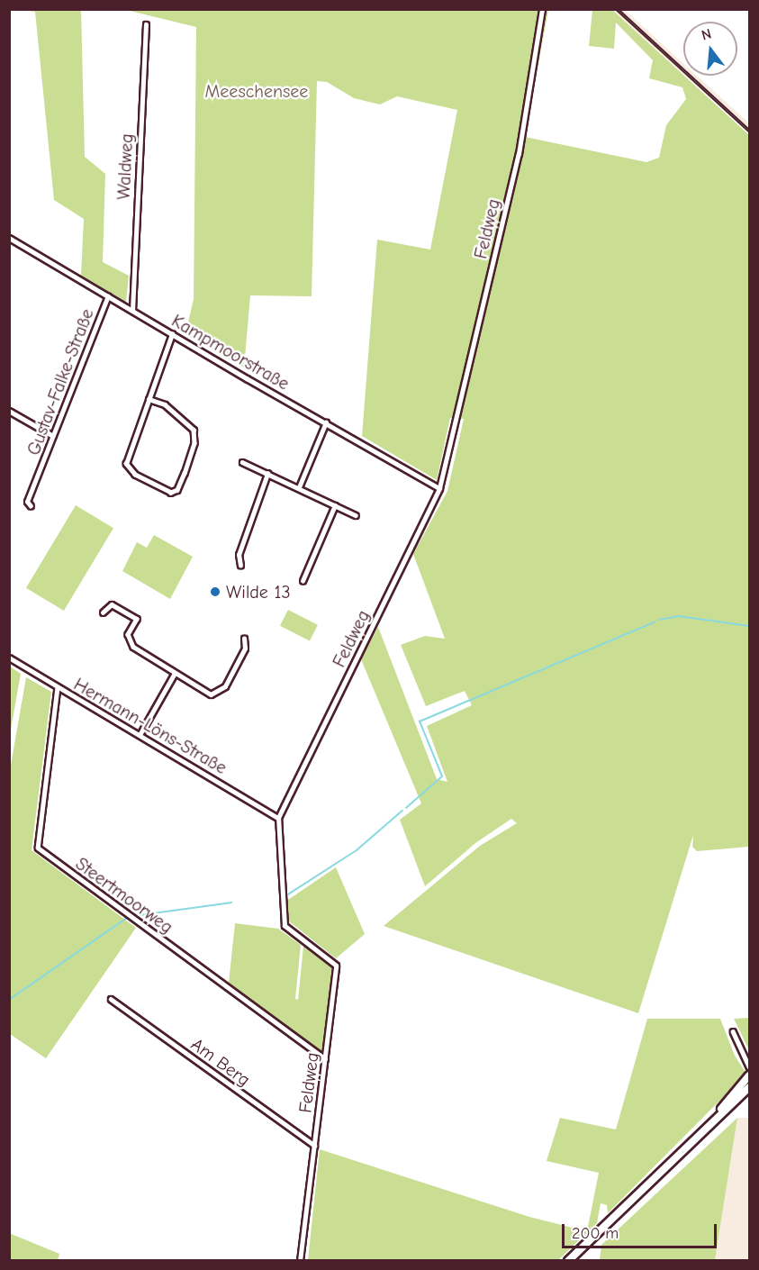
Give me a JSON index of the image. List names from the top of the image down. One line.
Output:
{"streets":{"street":["Waldweg","Feldweg","Kampmoorstraße","Gustav-Falke-Straße","Hermann-Löns-Straße","Steertmoorweg","Am Berg"]},"crossings":[["Waldweg","Kampmoorstraße"],["Feldweg","Kampmoorstraße"],["Feldweg","Hermann-Löns-Straße"],["Feldweg","Steertmoorweg"],["Feldweg","Am Berg"],["Kampmoorstraße","Gustav-Falke-Straße"],["Hermann-Löns-Straße","Steertmoorweg"]],"parks":["Meeschensee"],"places":["Wilde 13"],"scale_bar":"200 m","north":"top"}
